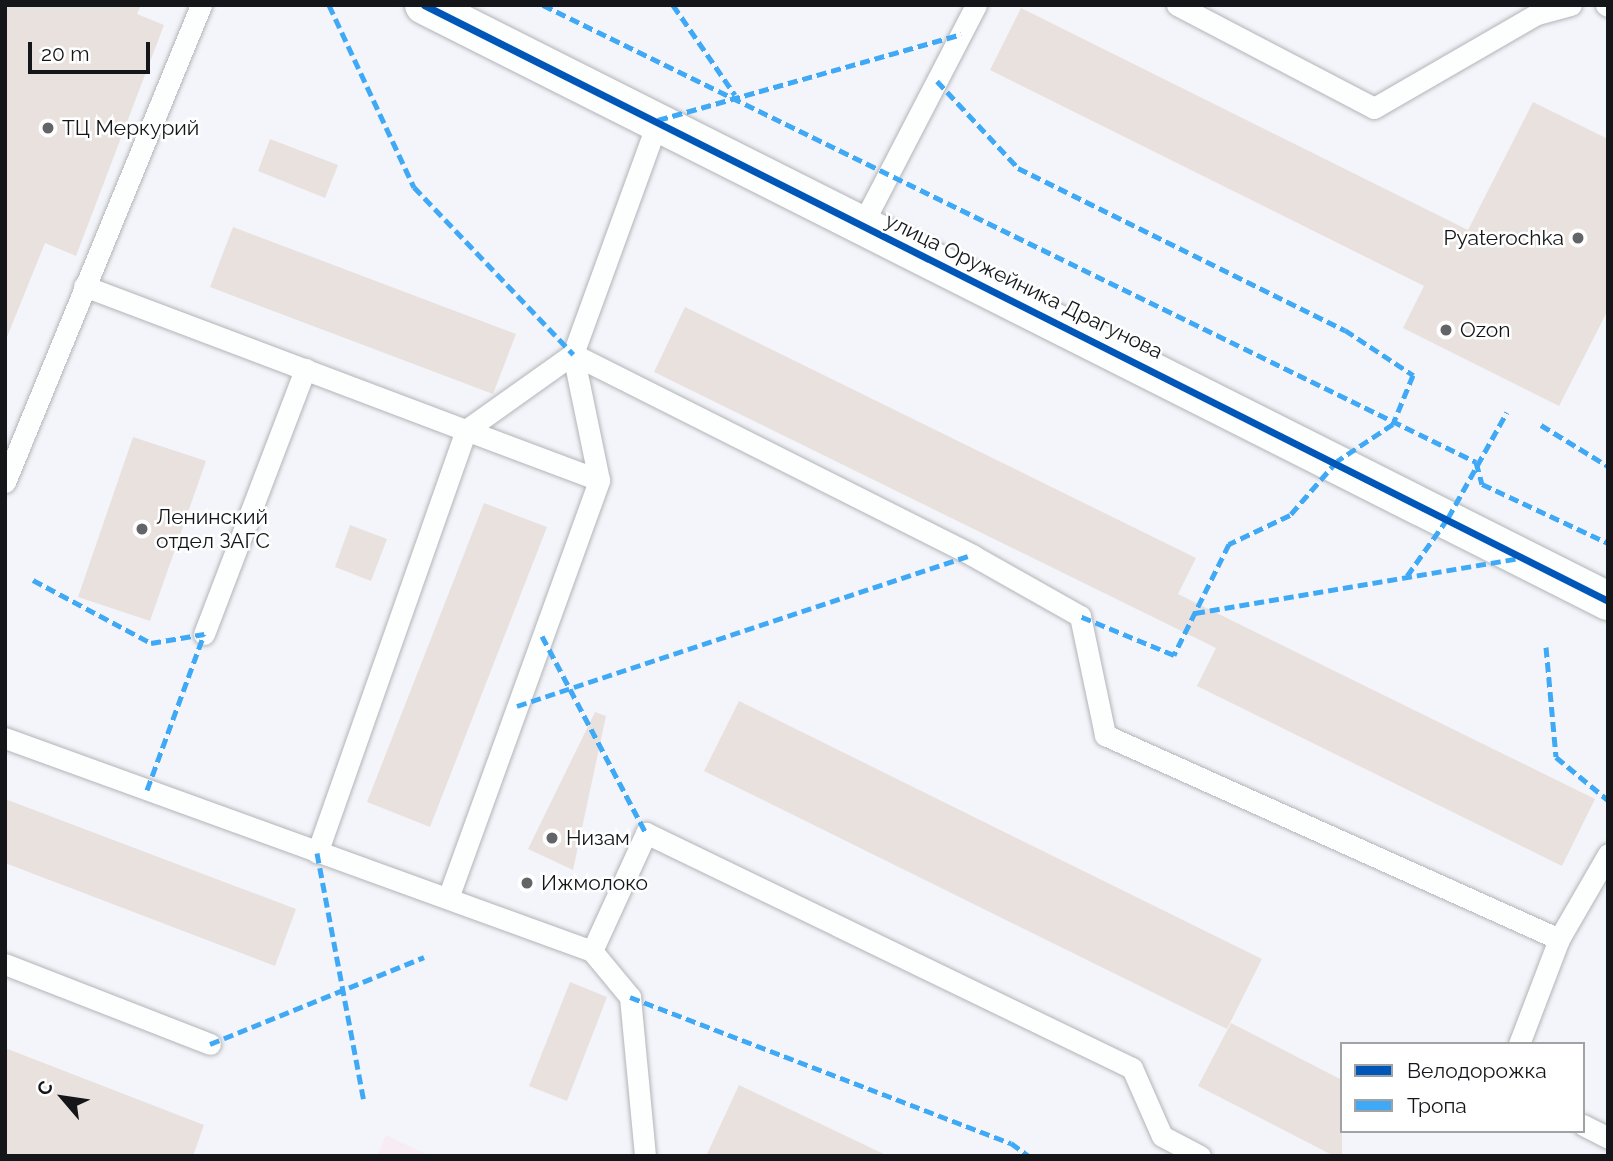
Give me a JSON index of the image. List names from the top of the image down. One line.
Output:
{"streets":{"street":["улица Оружейника Драгунова"]},"places":["ТЦ Меркурий","Pyaterochka","Ozon","Ленинский отдел ЗАГС","Низам","Ижмолоко"],"legend":["Велодорожка","Тропа"],"scale_bar":"20 m","north":"top left"}
